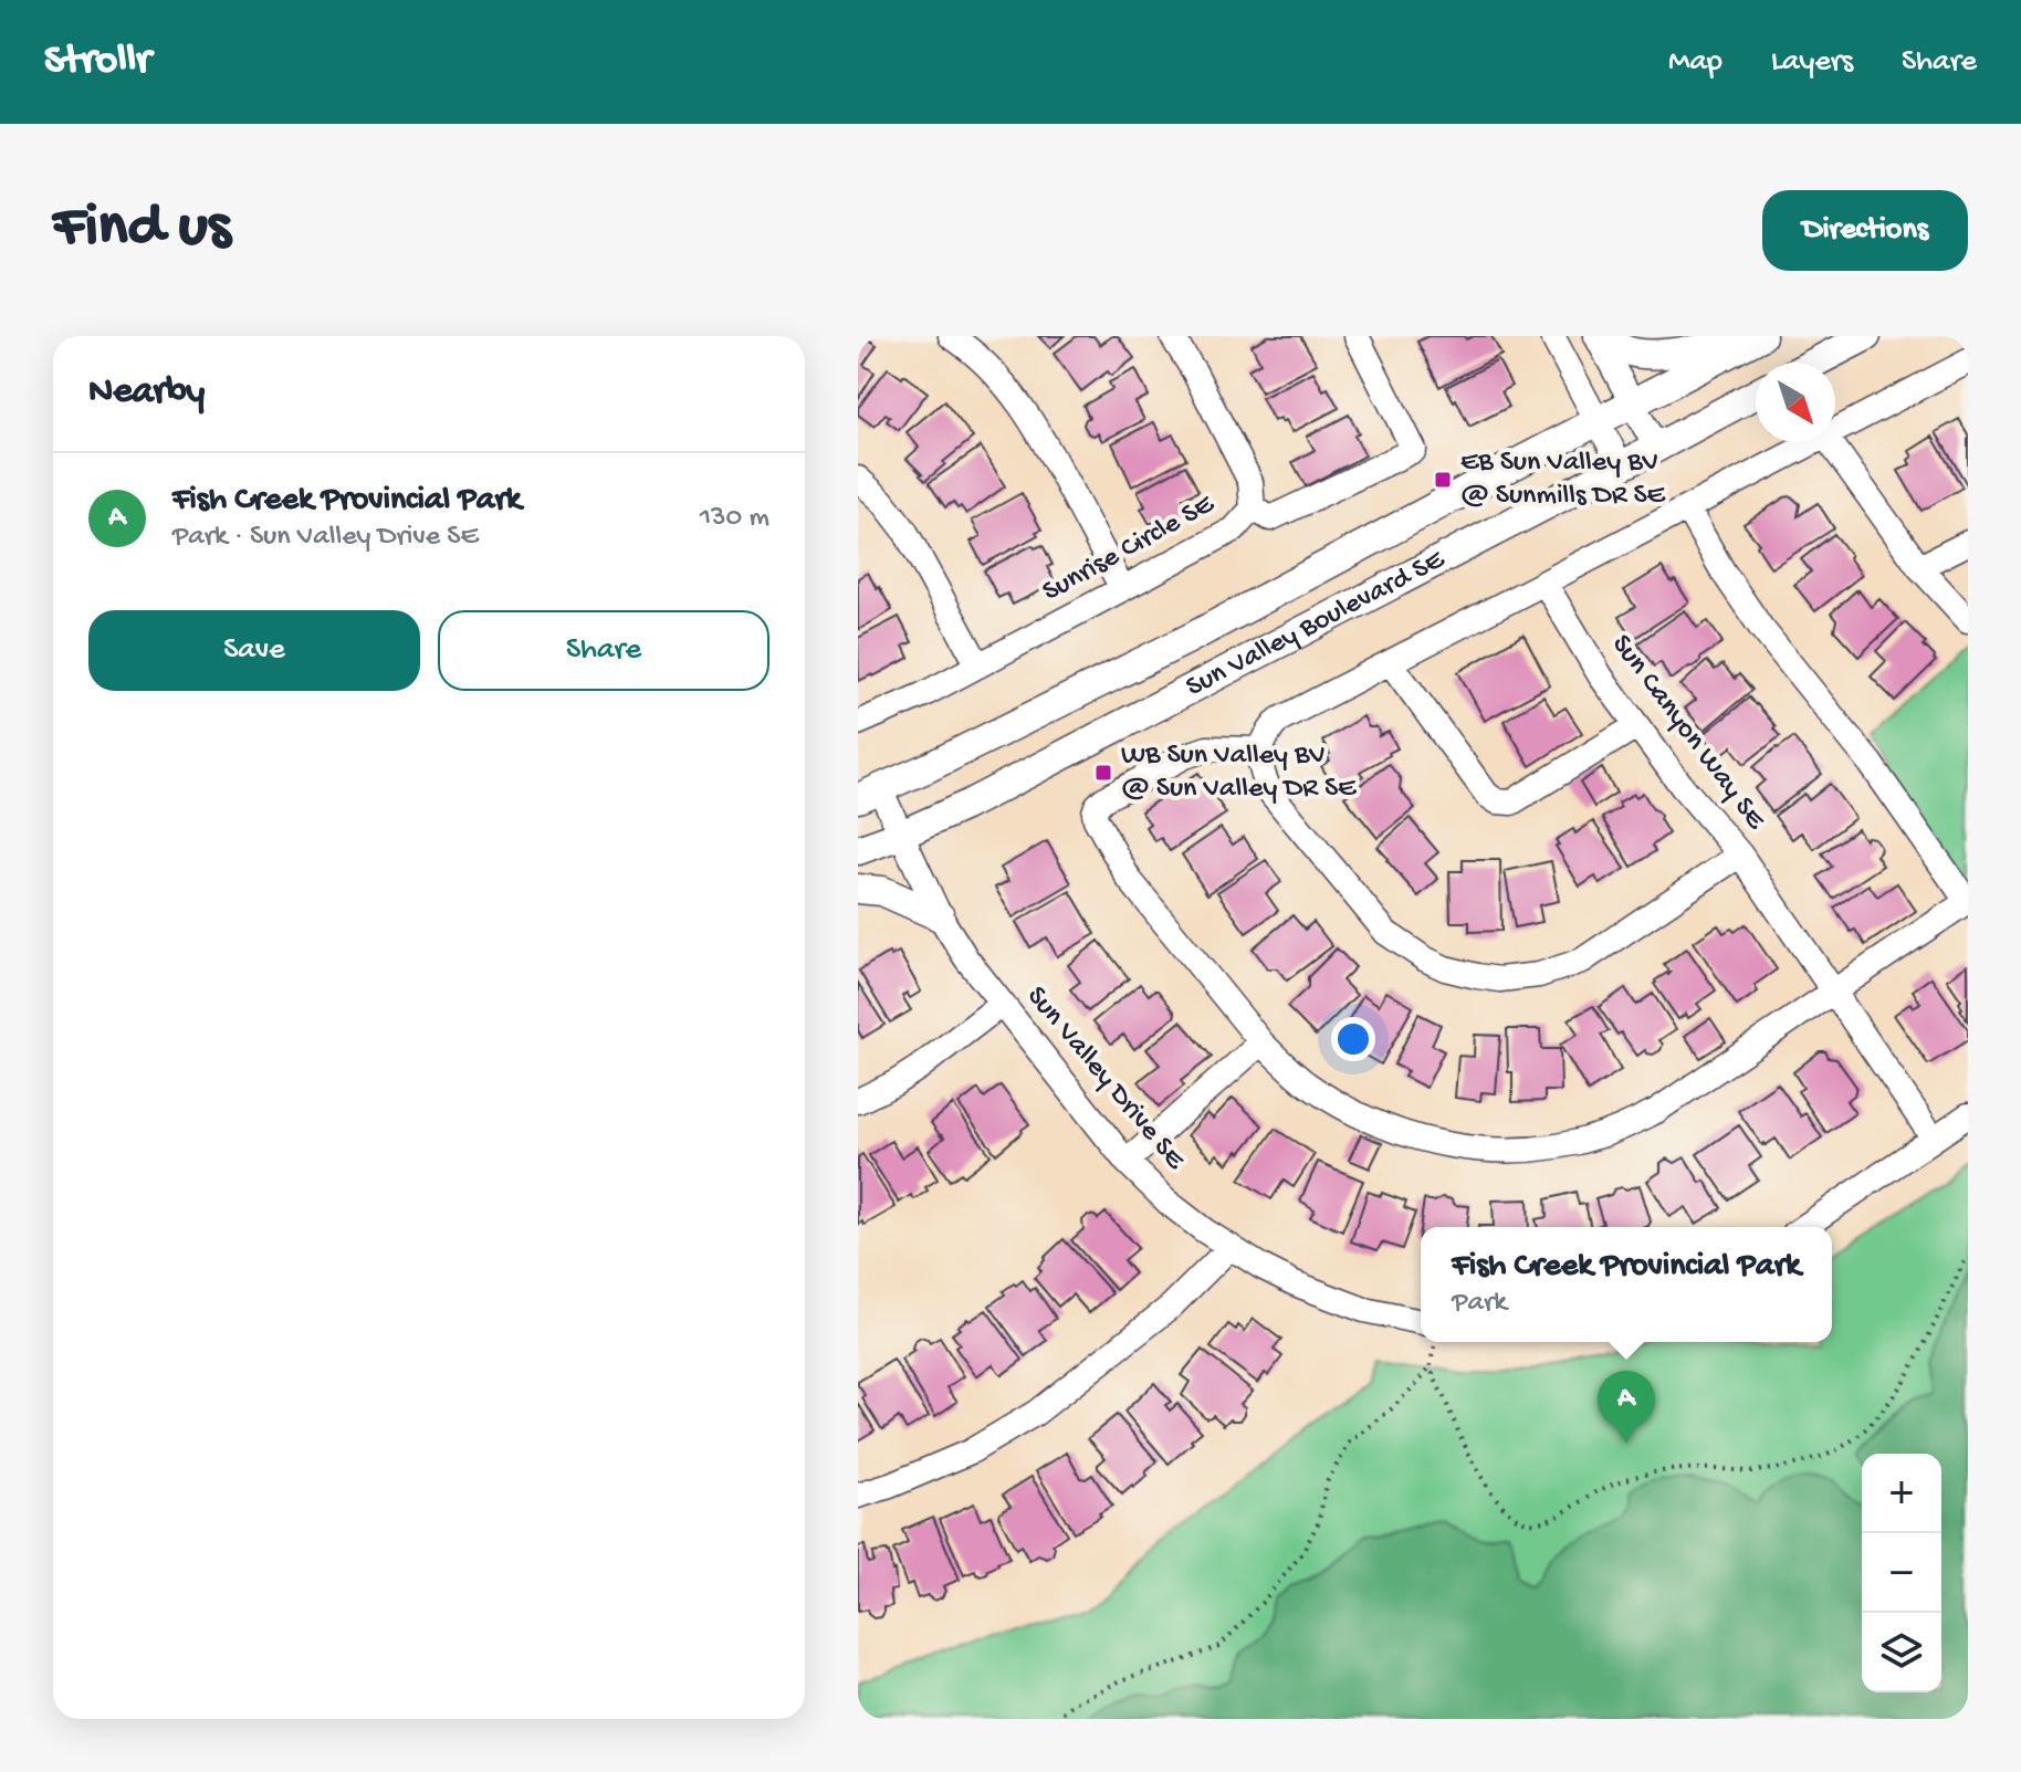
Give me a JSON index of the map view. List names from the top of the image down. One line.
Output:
{"streets":{"main road":["Sun Valley Boulevard SE"],"street":["Sunrise Circle SE","Sun Canyon Way SE","Sun Valley Drive SE"]},"crossings":[["Sun Valley Boulevard SE","Sun Valley Drive SE"]],"places":{"transit":["EB Sun Valley BV @ Sunmills DR SE","WB Sun Valley BV @ Sun Valley DR SE"]},"north":"bottom right","page":{"header":"Strollr","nav":["Map","Layers","Share"],"buttons":["Directions",["Save","Share"]],"title":"Find us","heading":"Nearby","list":[{"mark":"A","name":"Fish Creek Provincial Park","note":"Park · Sun Valley Drive SE","value":"130 m"}],"popup":["Fish Creek Provincial Park","Park"],"pins":"A","map_buttons":["+","−"]}}
